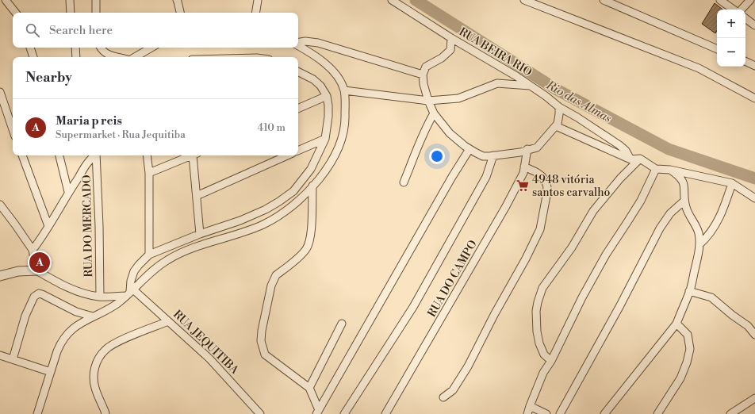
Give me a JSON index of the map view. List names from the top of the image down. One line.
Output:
{"streets":{"street":["RUA BEIRA RIO","RUA DO MERCADO","RUA DO CAMPO","RUA JEQUITIBA"]},"water":["Rio das Almas"],"places":{"supermarket":["4948 vitória santos carvalho"]},"page":{"map_buttons":["+","−"],"search":"Search here","heading":"Nearby","list":[{"mark":"A","name":"Maria p reis","note":"Supermarket · Rua Jequitiba","value":"410 m"}],"pins":"A"}}
